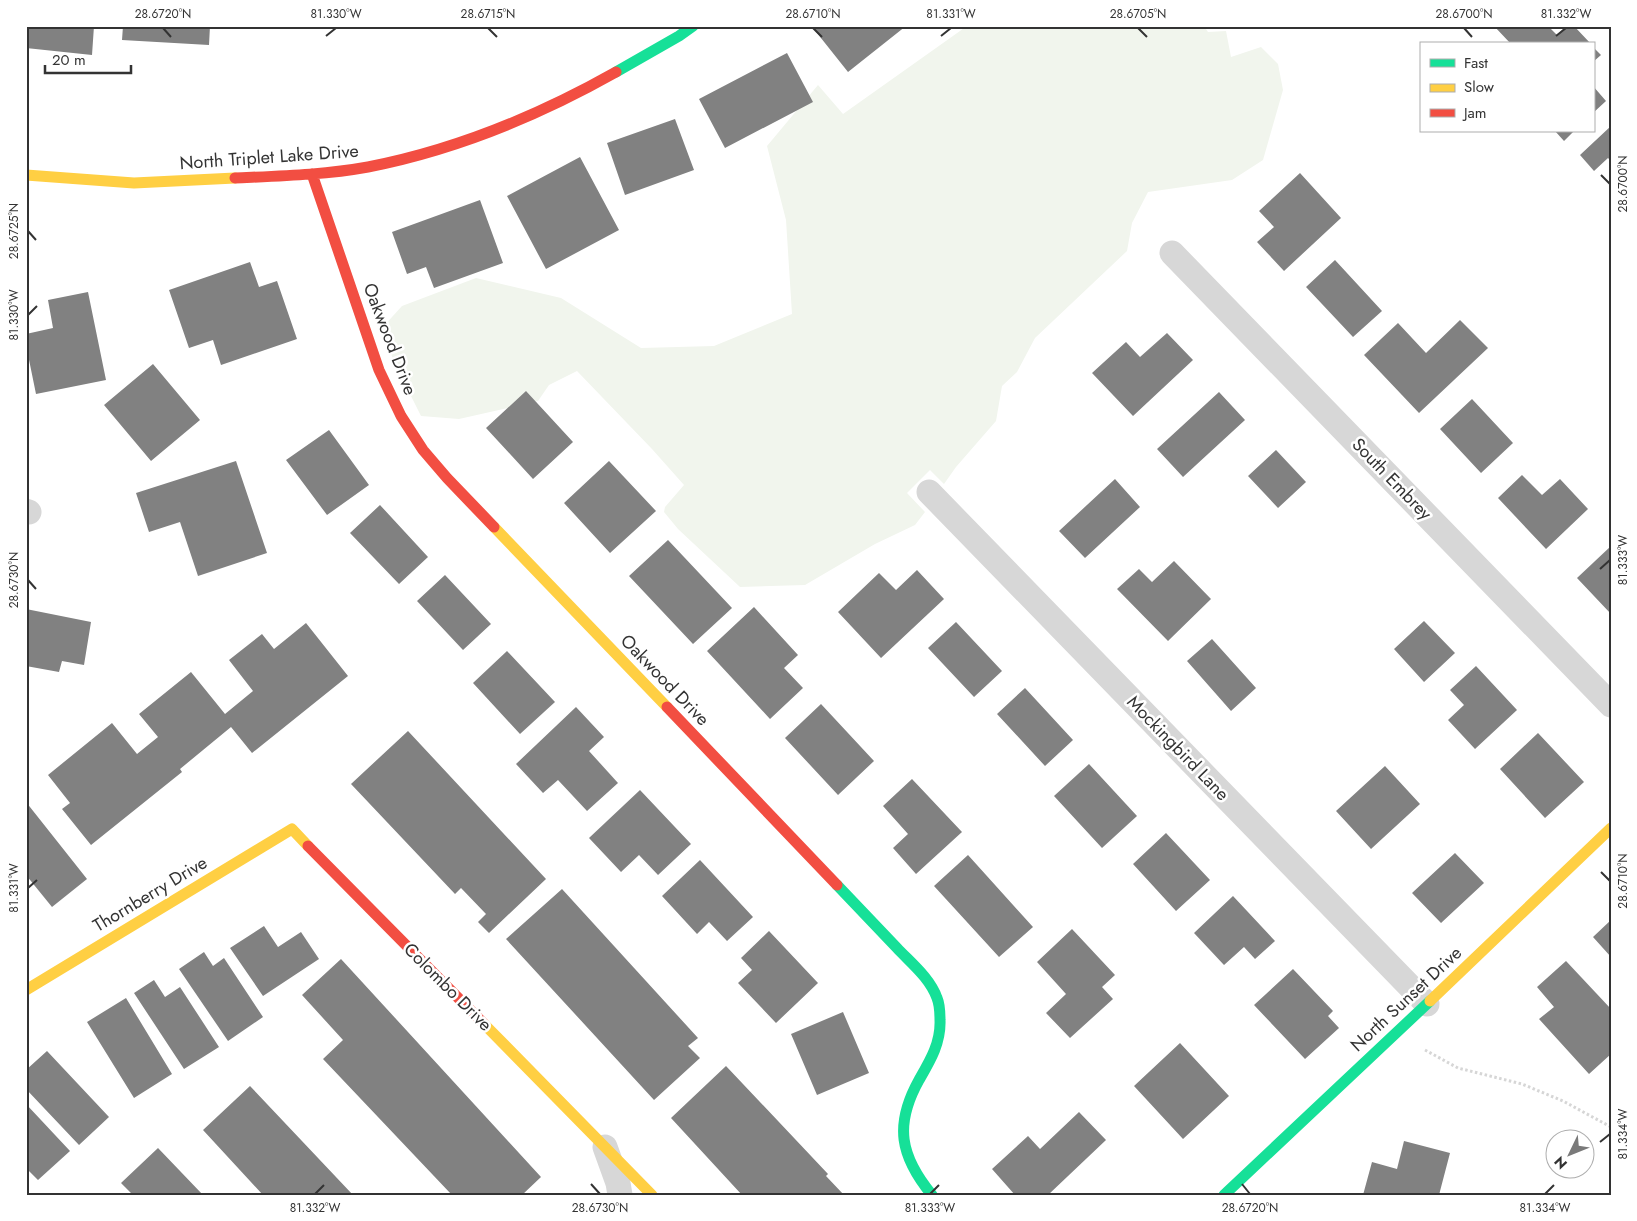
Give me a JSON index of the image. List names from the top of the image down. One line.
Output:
{"streets":{"street":["North Triplet Lake Drive","Oakwood Drive","South Embrey","Mockingbird Lane","Thornberry Drive","Colombo Drive","North Sunset Drive"]},"crossings":[["North Triplet Lake Drive","Oakwood Drive"],["Mockingbird Lane","North Sunset Drive"],["Thornberry Drive","Colombo Drive"]],"legend":["Fast","Slow","Jam"],"scale_bar":"20 m","north":"bottom left","coordinates":["28.6720°N","81.330°W","28.6715°N","28.6710°N","81.331°W","28.6705°N","28.6700°N","81.332°W","28.6725°N","81.333°W","28.6730°N","81.334°W"]}
